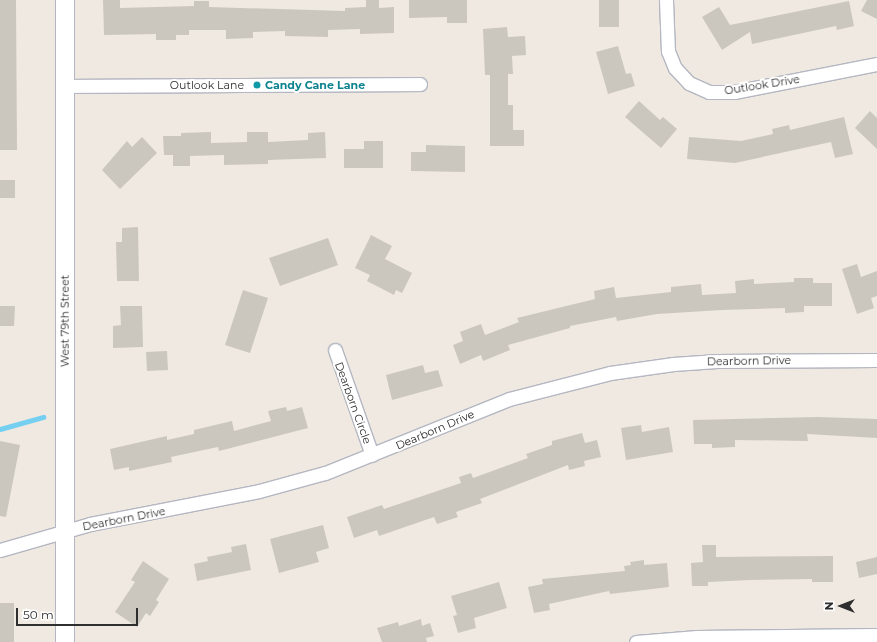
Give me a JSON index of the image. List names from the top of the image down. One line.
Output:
{"streets":{"street":["Outlook Lane","Outlook Drive","West 79th Street","Dearborn Drive","Dearborn Circle"]},"crossings":[["Outlook Lane","West 79th Street"],["West 79th Street","Dearborn Drive"],["Dearborn Drive","Dearborn Circle"]],"places":["Candy Cane Lane"],"scale_bar":"50 m","north":"left"}
